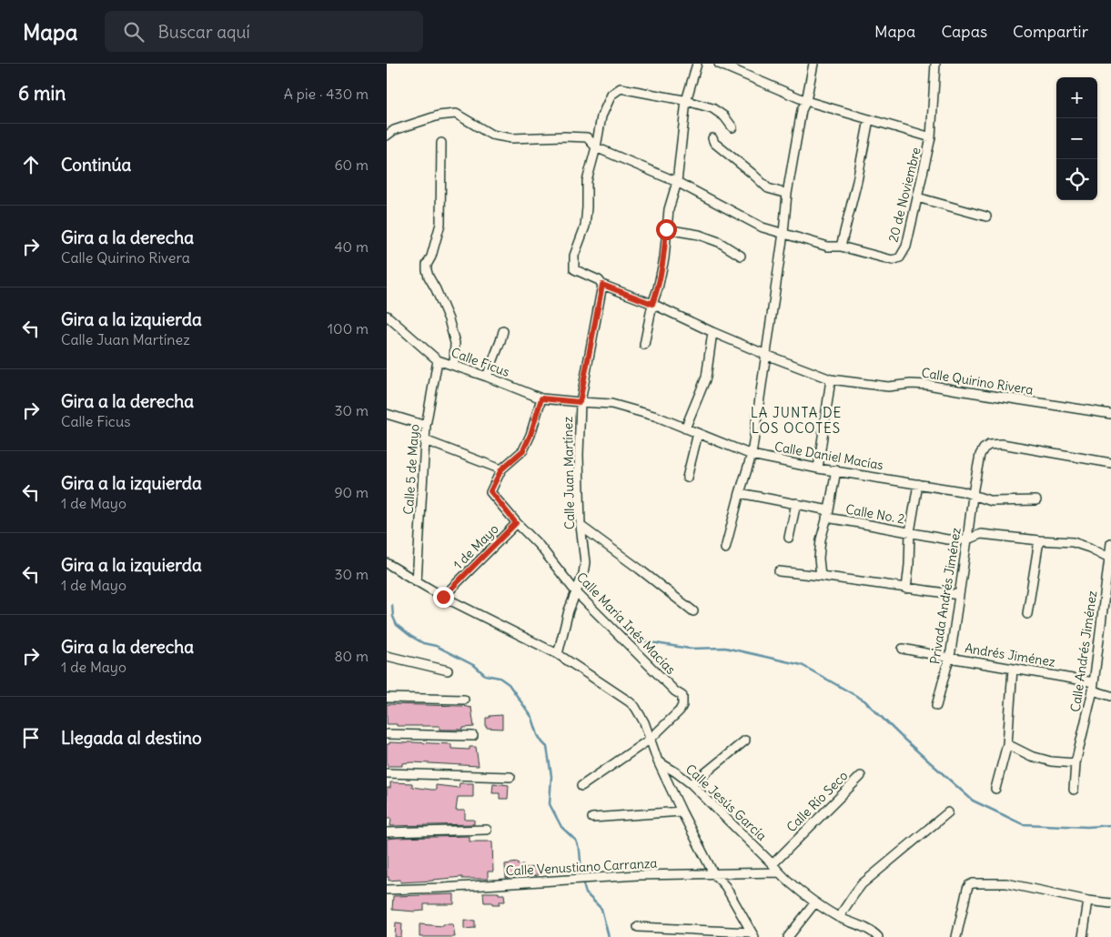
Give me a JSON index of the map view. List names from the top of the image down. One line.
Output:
{"streets":{"street":["20 de Noviembre","Calle Ficus","Calle Quirino Rivera","Calle Daniel Macías","Calle 5 de Mayo","Calle Juan Martínez","Calle No. 2","1 de Mayo","Privada Andrés Jiménez","Calle María Inés Macías","Calle Andrés Jiménez","Andrés Jiménez","Calle Río Seco","Calle Jesús García","Calle Venustiano Carranza"]},"crossings":[["Calle Ficus","Calle Daniel Macías"],["Calle Ficus","Calle 5 de Mayo"],["Calle Ficus","Calle Juan Martínez"],["Calle Ficus","1 de Mayo"],["Calle Quirino Rivera","Calle Juan Martínez"],["Calle Daniel Macías","Calle Juan Martínez"],["Calle Daniel Macías","Calle No. 2"],["Calle Daniel Macías","Privada Andrés Jiménez"],["Calle Juan Martínez","Calle María Inés Macías"],["Calle No. 2","Privada Andrés Jiménez"],["1 de Mayo","Calle María Inés Macías"],["Privada Andrés Jiménez","Andrés Jiménez"],["Calle Andrés Jiménez","Andrés Jiménez"],["Calle Río Seco","Calle Jesús García"],["Calle Jesús García","Calle Venustiano Carranza"]],"districts":["LA JUNTA DE LOS OCOTES"],"page":{"header":"Mapa","search":"Buscar aquí","nav":["Mapa","Capas","Compartir"],"heading":["6 min","A pie · 430 m"],"map_buttons":["+","−"],"list":[["Continúa","60 m"],["Gira a la derecha","Calle Quirino Rivera","40 m"],["Gira a la izquierda","Calle Juan Martínez","100 m"],["Gira a la derecha","Calle Ficus","30 m"],["Gira a la izquierda","1 de Mayo","90 m"],["Gira a la izquierda","1 de Mayo","30 m"],["Gira a la derecha","1 de Mayo","80 m"],"Llegada al destino"]}}
